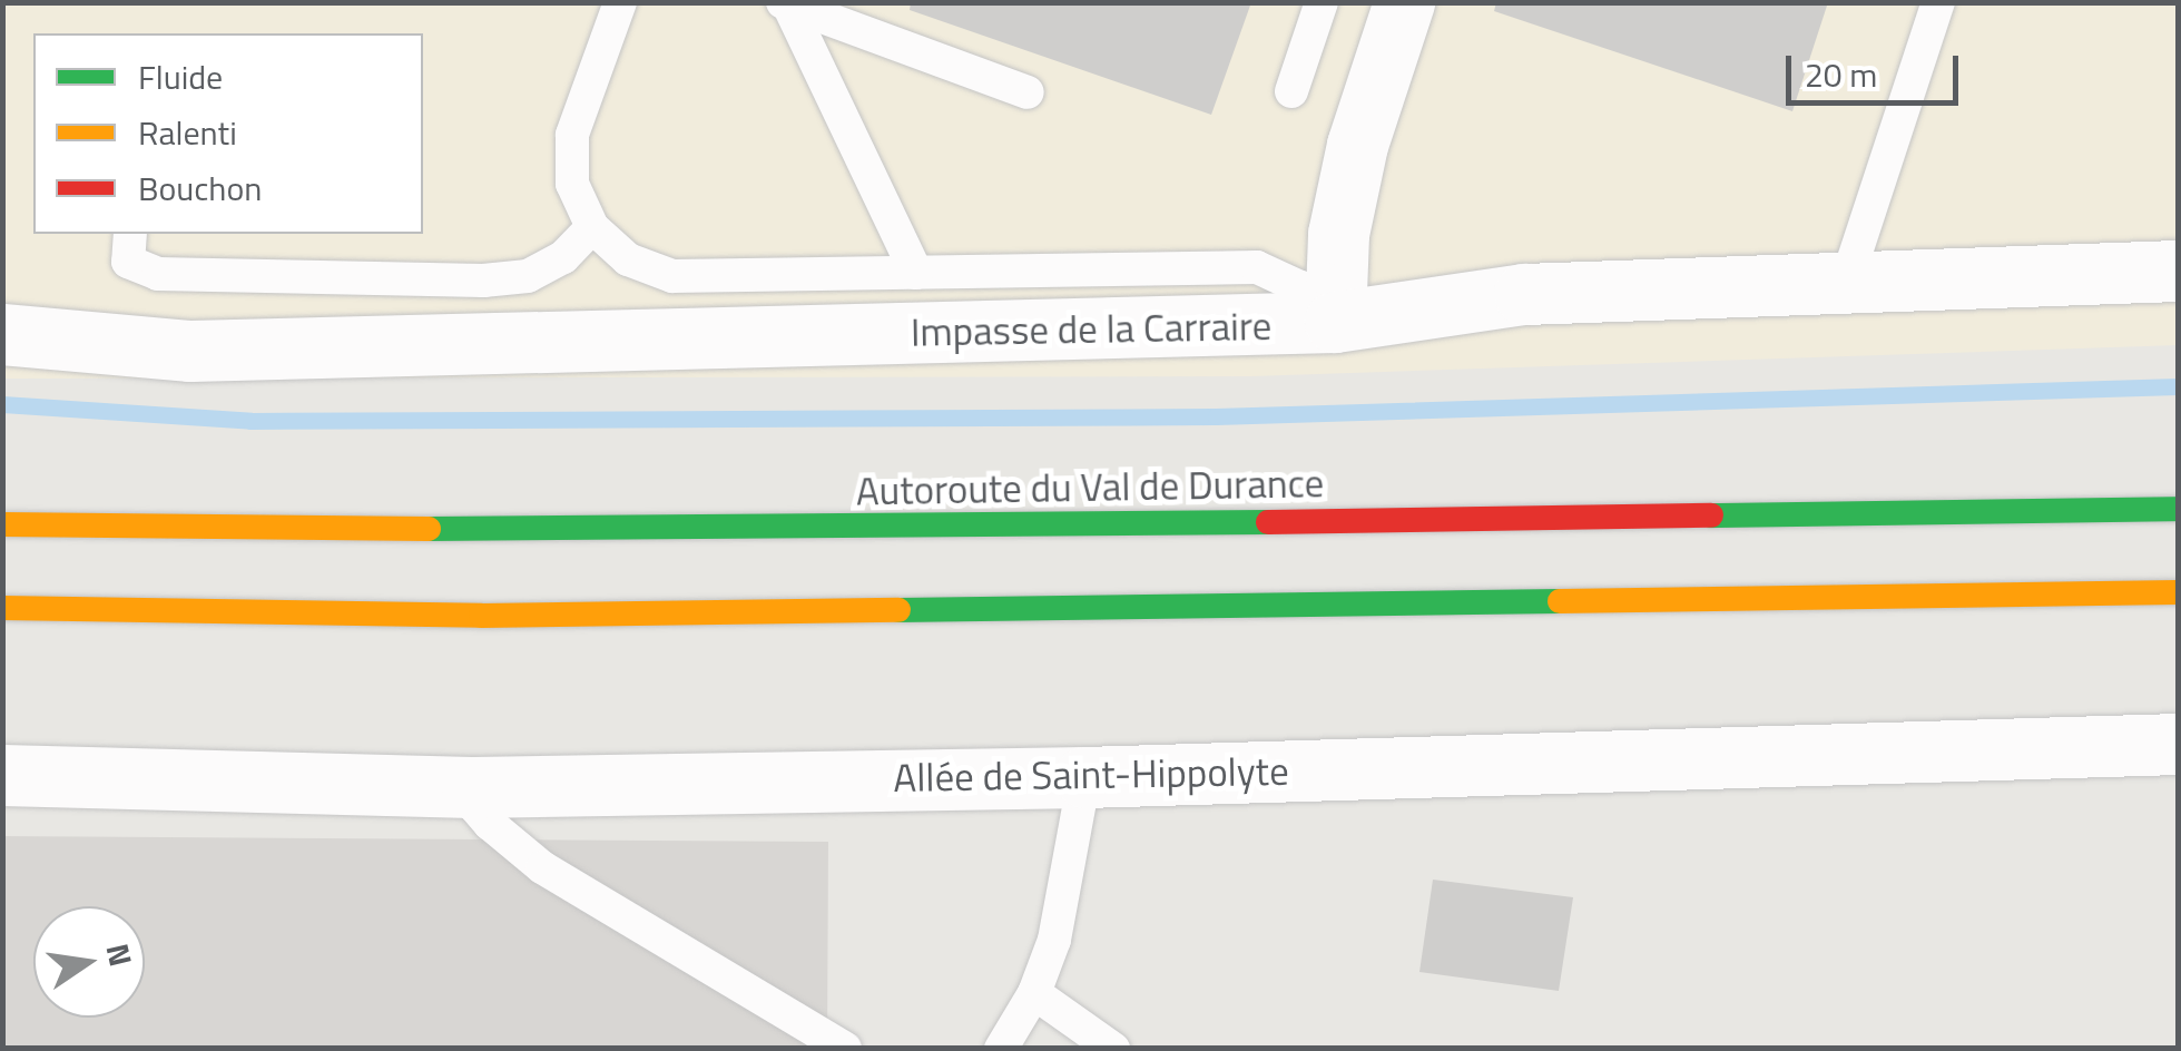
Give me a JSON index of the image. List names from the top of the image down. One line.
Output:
{"streets":{"highway":["Autoroute du Val de Durance"],"street":["Impasse de la Carraire","Allée de Saint-Hippolyte"]},"legend":["Fluide","Ralenti","Bouchon"],"scale_bar":"20 m","north":"right"}
